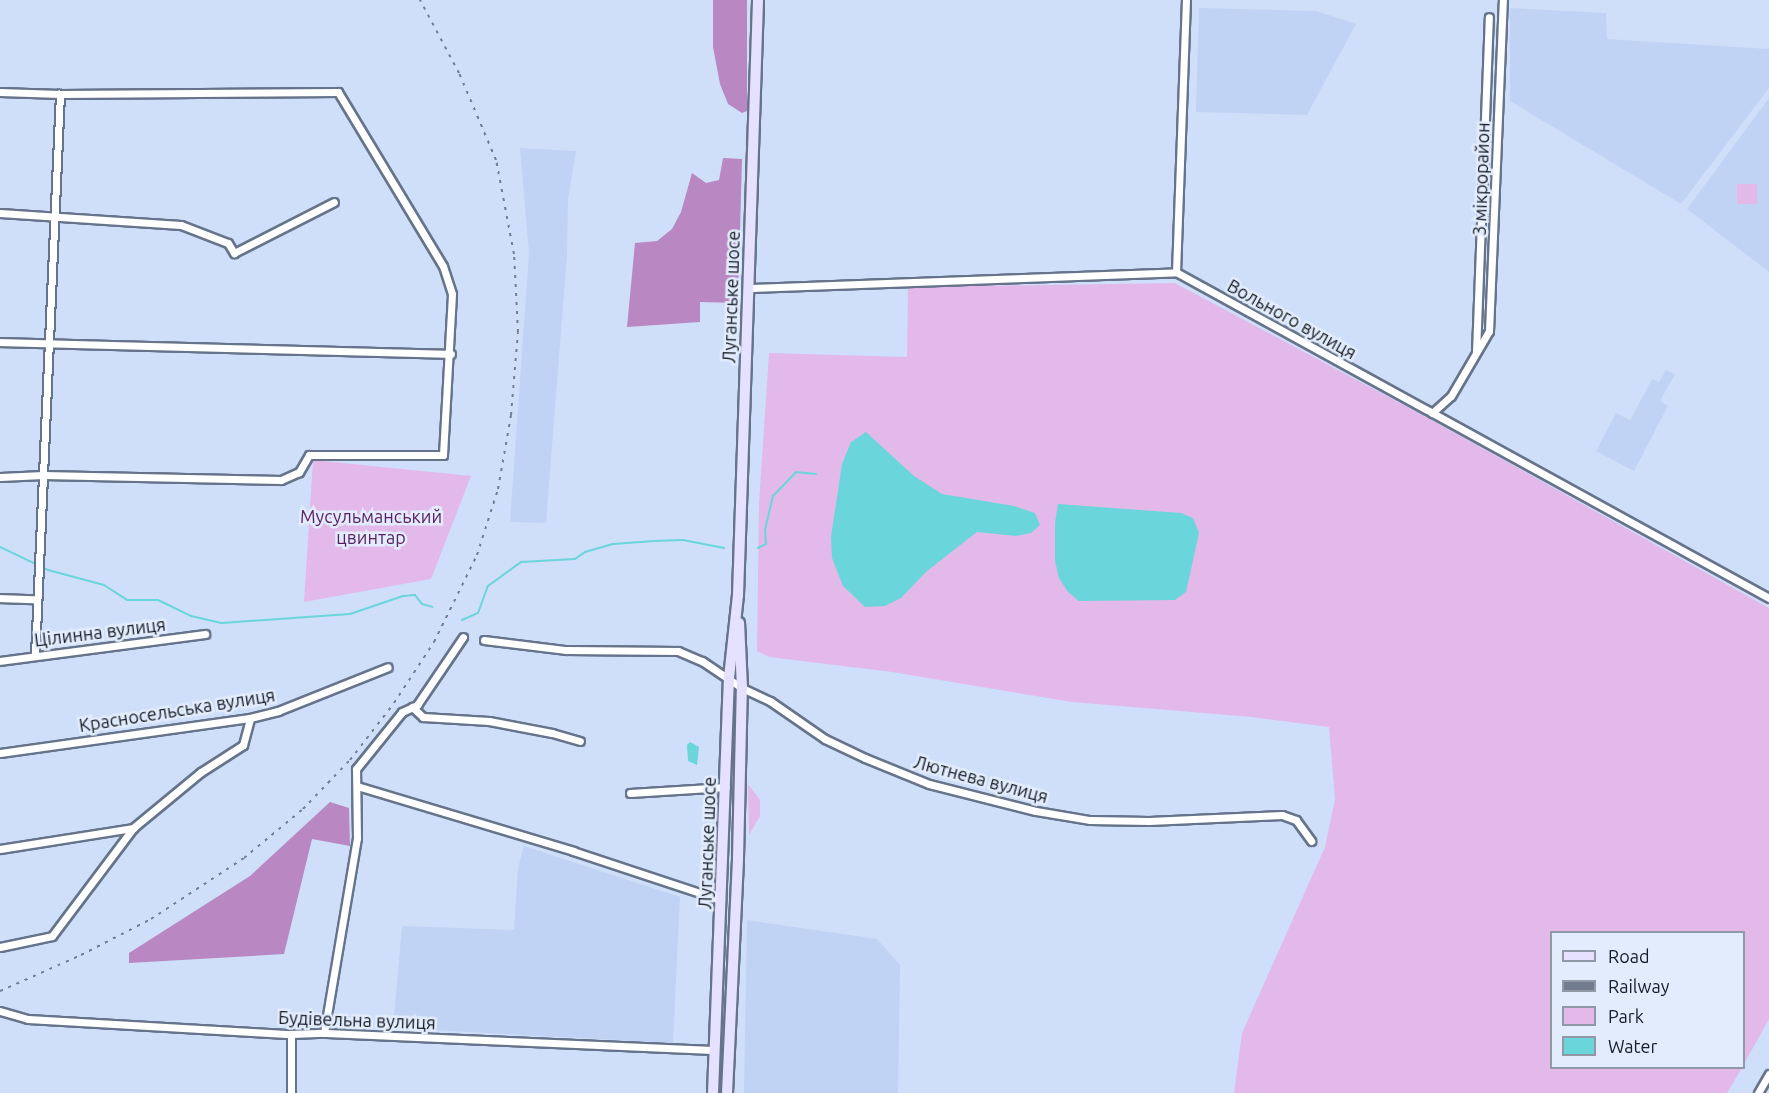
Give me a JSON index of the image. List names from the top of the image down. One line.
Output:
{"streets":{"main road":["Луганське шосе"],"street":["3 мікрорайон","Вольного вулиця","Цілинна вулиця","Красносельська вулиця","Лютнева вулиця","Будівельна вулиця"]},"crossings":[["3 мікрорайон","Вольного вулиця"],["Луганське шосе","Лютнева вулиця"],["Луганське шосе","Будівельна вулиця"]],"parks":["Мусульманський цвинтар"],"legend":["Road","Railway","Park","Water"]}
